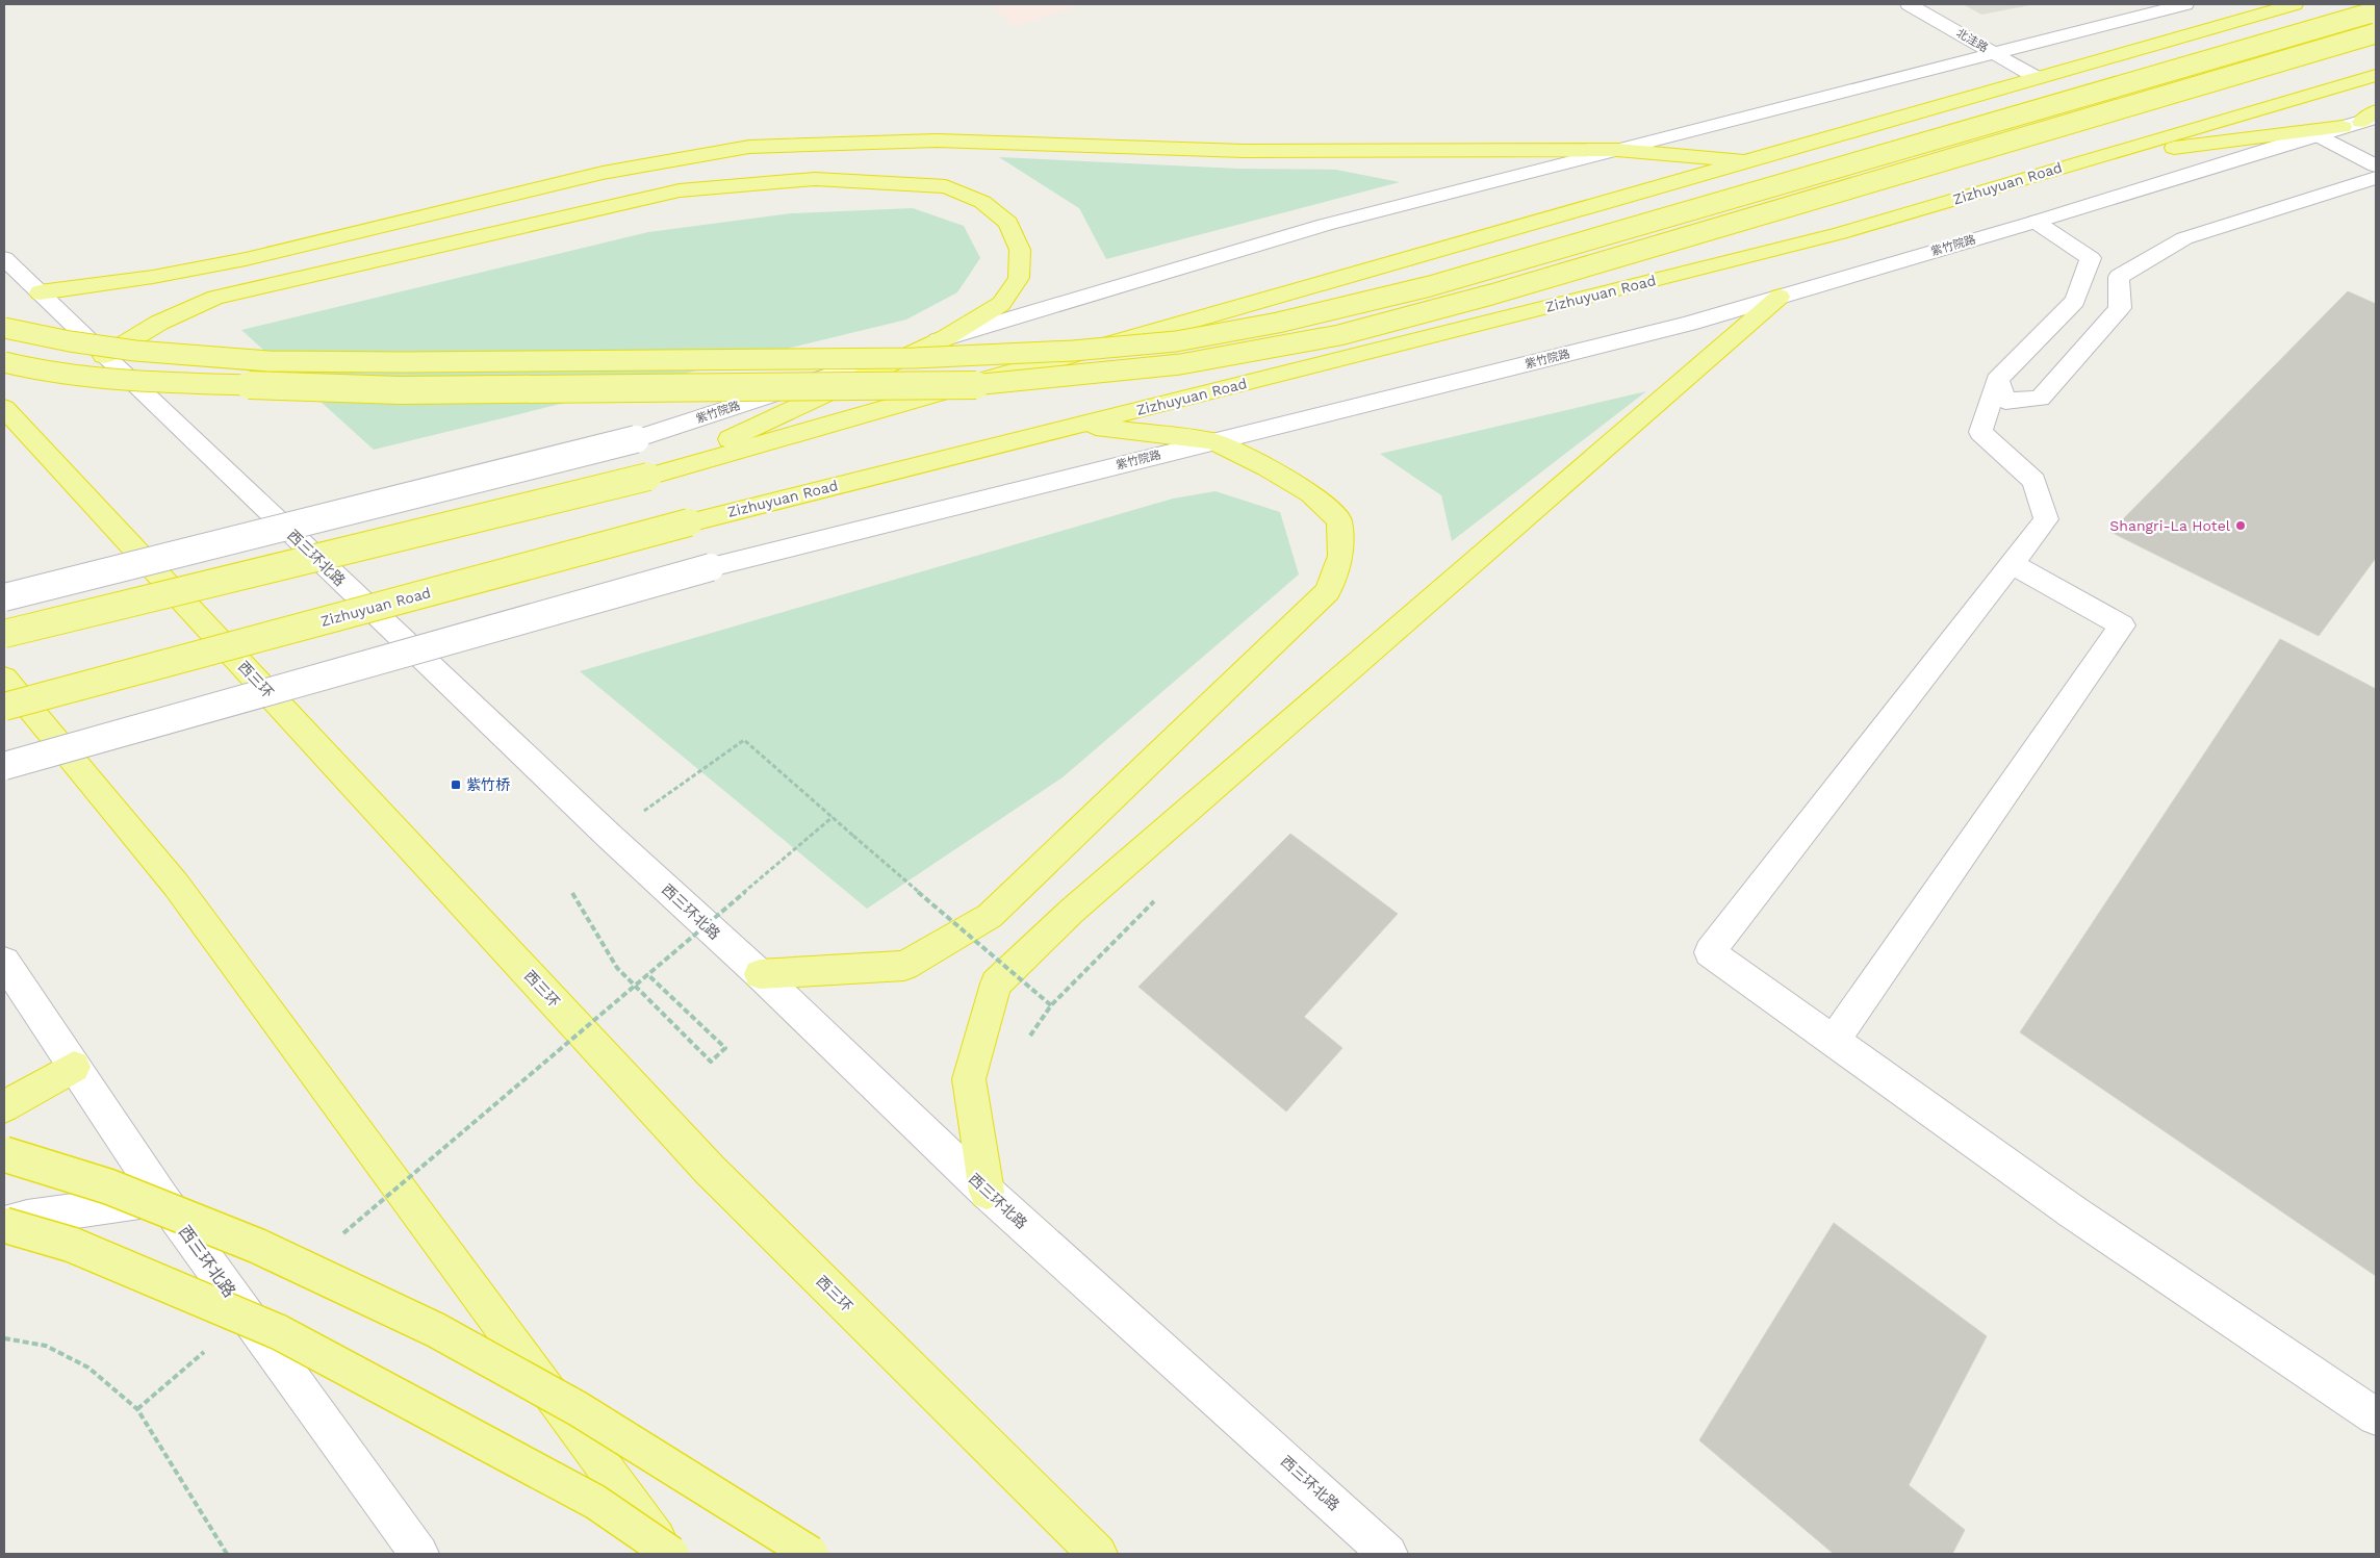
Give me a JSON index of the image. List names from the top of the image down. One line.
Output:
{"streets":{"highway":["Zizhuyuan Road","西三环"],"street":["北洼路","紫竹院路","西三环北路"]},"crossings":[["北洼路","紫竹院路"]],"places":{"other":["Shangri-La Hotel"],"transit":["紫竹桥"]}}
